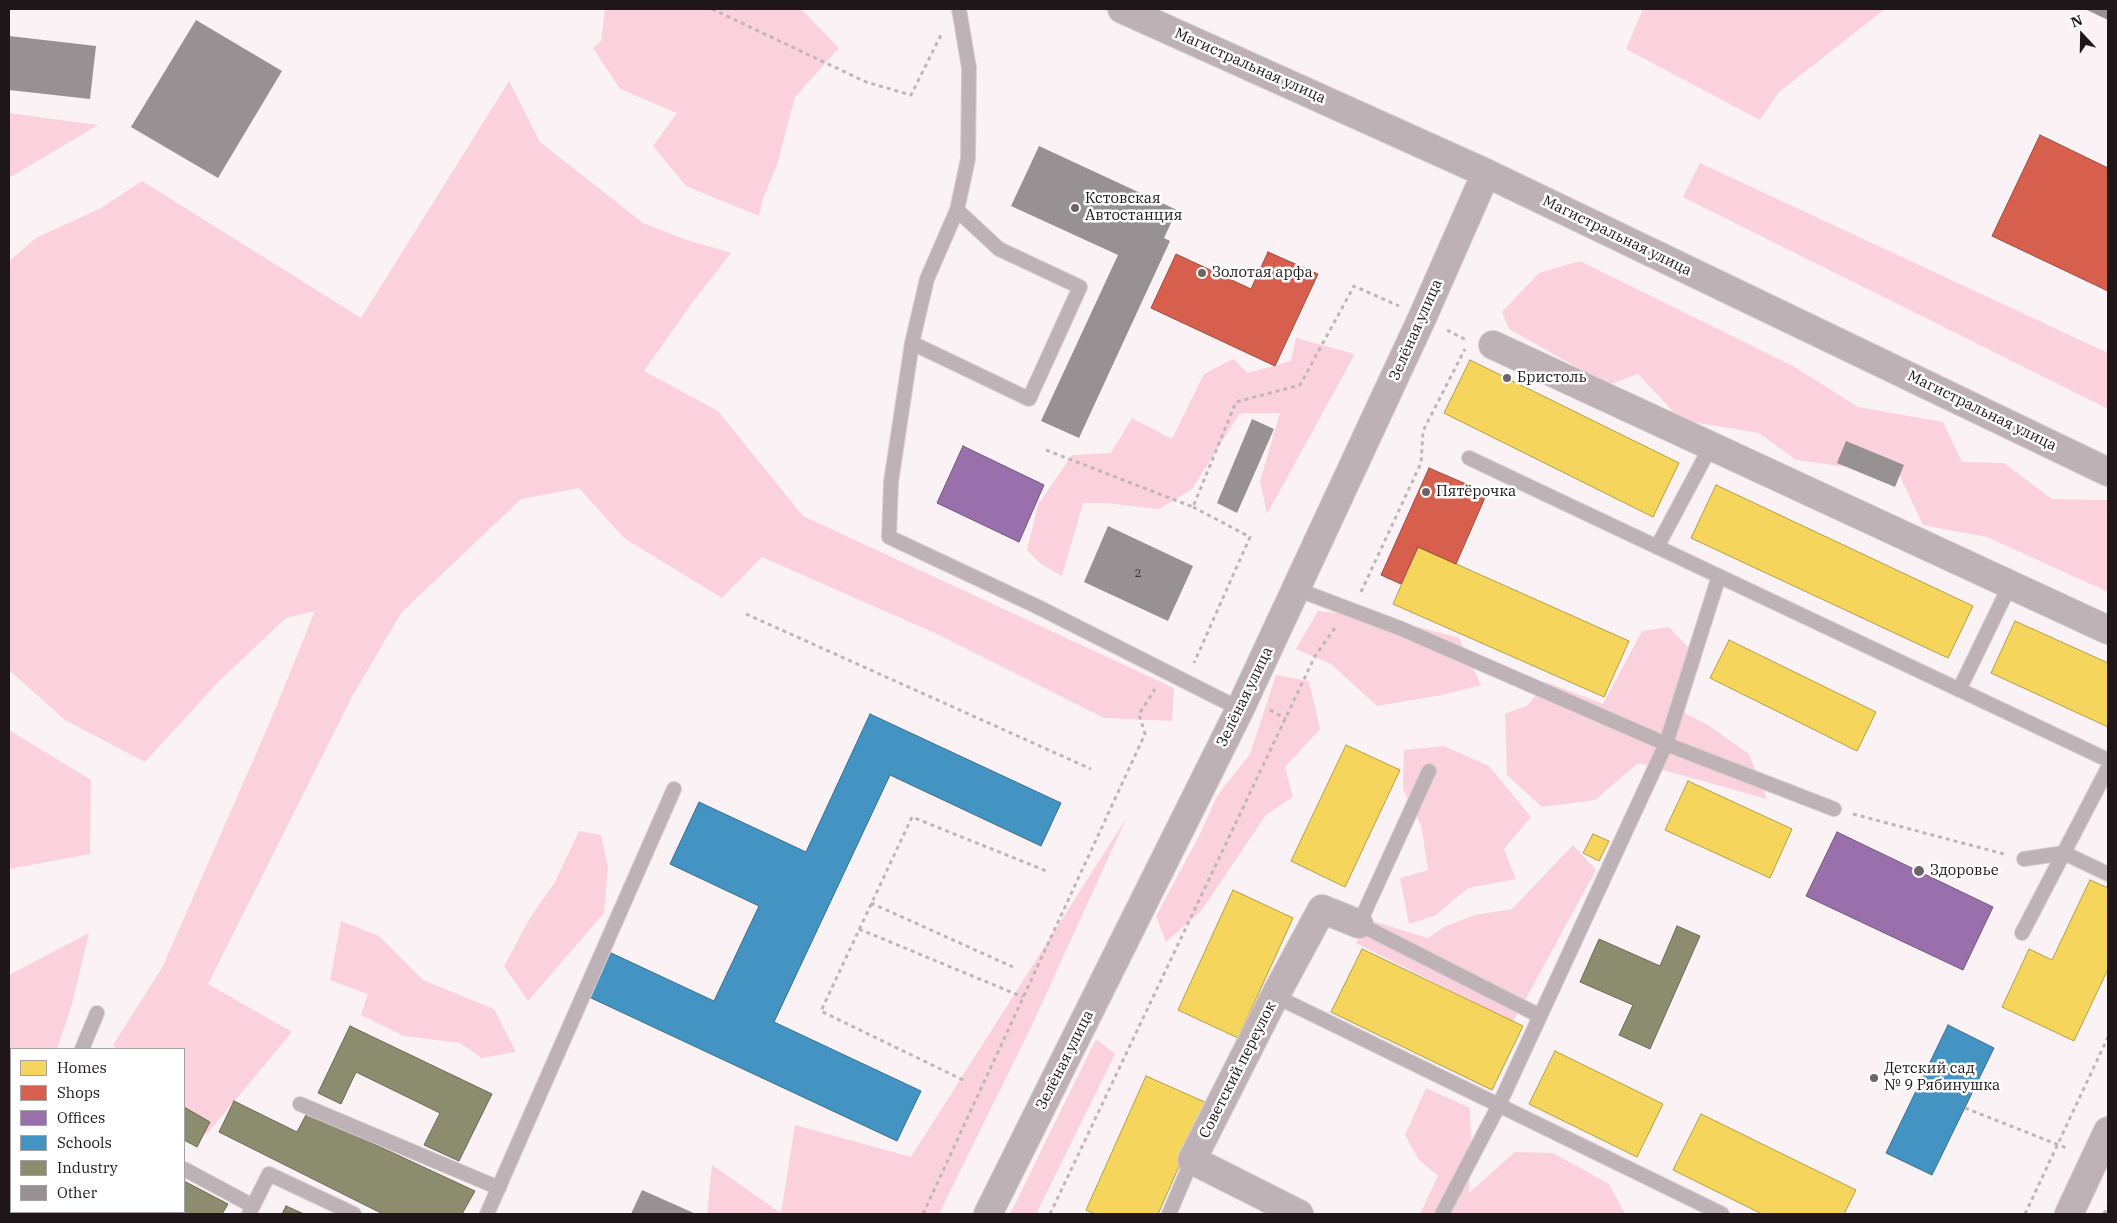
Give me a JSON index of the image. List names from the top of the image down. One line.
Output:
{"streets":{"main road":["Магистральная улица","Зелёная улица"],"street":["Советский переулок"]},"crossings":[["Магистральная улица","Зелёная улица"]],"places":["Кстовская Автостанция","Золотая арфа","Бристоль","Пятёрочка","Здоровье","Детский сад № 9 Рябинушка"],"house_numbers":["2"],"legend":["Homes","Shops","Offices","Schools","Industry","Other"],"north":"top"}
